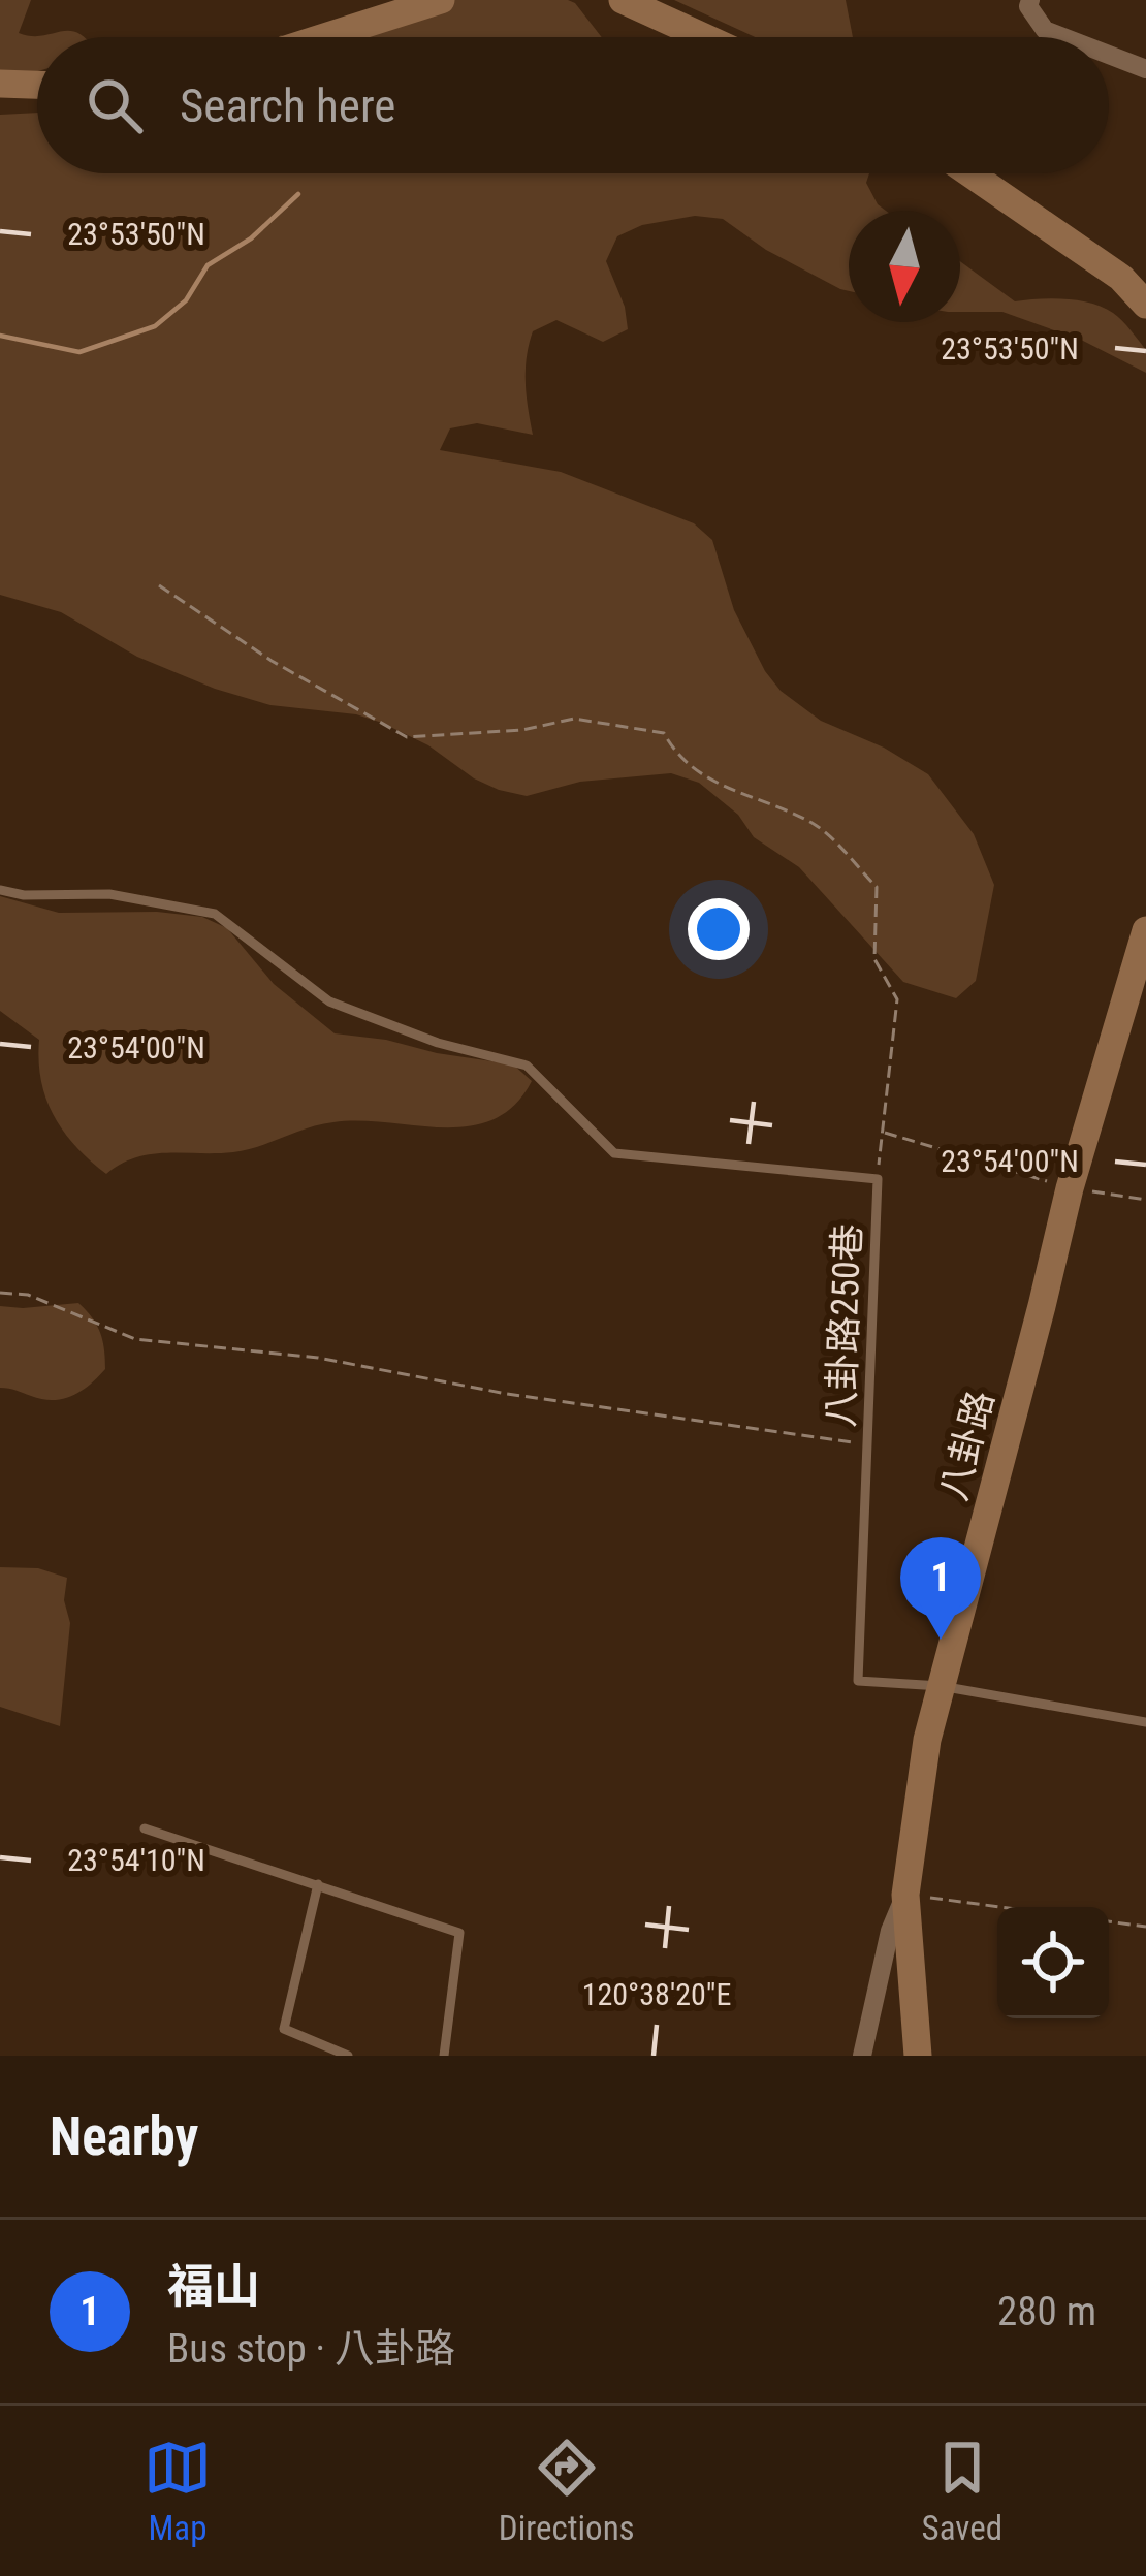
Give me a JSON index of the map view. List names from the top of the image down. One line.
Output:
{"streets":{"main road":["八卦路"],"lane":["八卦路250巷"]},"crossings":[["八卦路250巷","八卦路"]],"north":"bottom","page":{"search":"Search here","pins":"1","heading":"Nearby","list":[{"mark":"1","name":"福山","note":"Bus stop · 八卦路","value":"280 m"}],"nav":["Map","Directions","Saved"]},"coordinates":["23°53'50\"N","23°54'00\"N","23°54'10\"N","120°38'20\"E"]}
